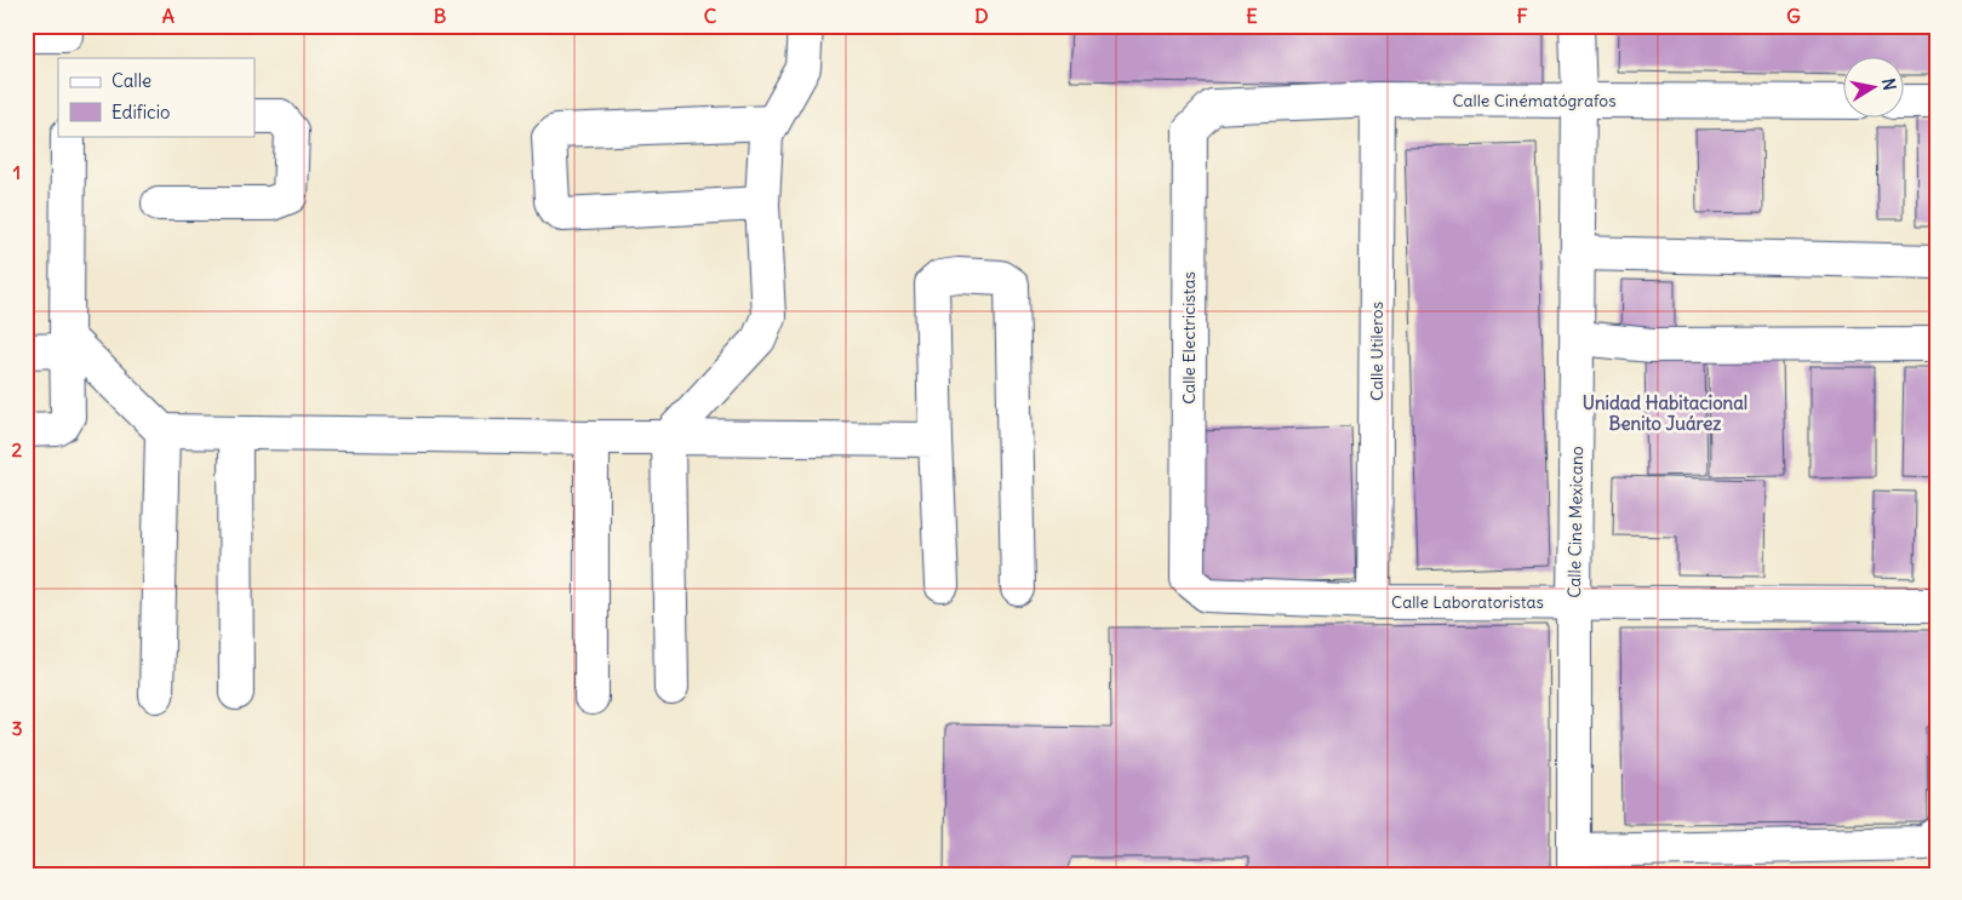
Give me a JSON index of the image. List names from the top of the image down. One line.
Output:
{"streets":{"street":["Calle Cinématógrafos","Calle Electricistas","Calle Utileros","Calle Cine Mexicano","Calle Laboratoristas"]},"crossings":[["Calle Cinématógrafos","Calle Electricistas"],["Calle Cinématógrafos","Calle Utileros"],["Calle Cinématógrafos","Calle Cine Mexicano"],["Calle Electricistas","Calle Laboratoristas"],["Calle Utileros","Calle Laboratoristas"],["Calle Cine Mexicano","Calle Laboratoristas"]],"districts":["Unidad Habitacional Benito Juárez"],"legend":["Calle","Edificio"],"north":"right","grid":{"columns":["A","B","C","D","E","F","G"],"rows":["1","2","3"]}}
